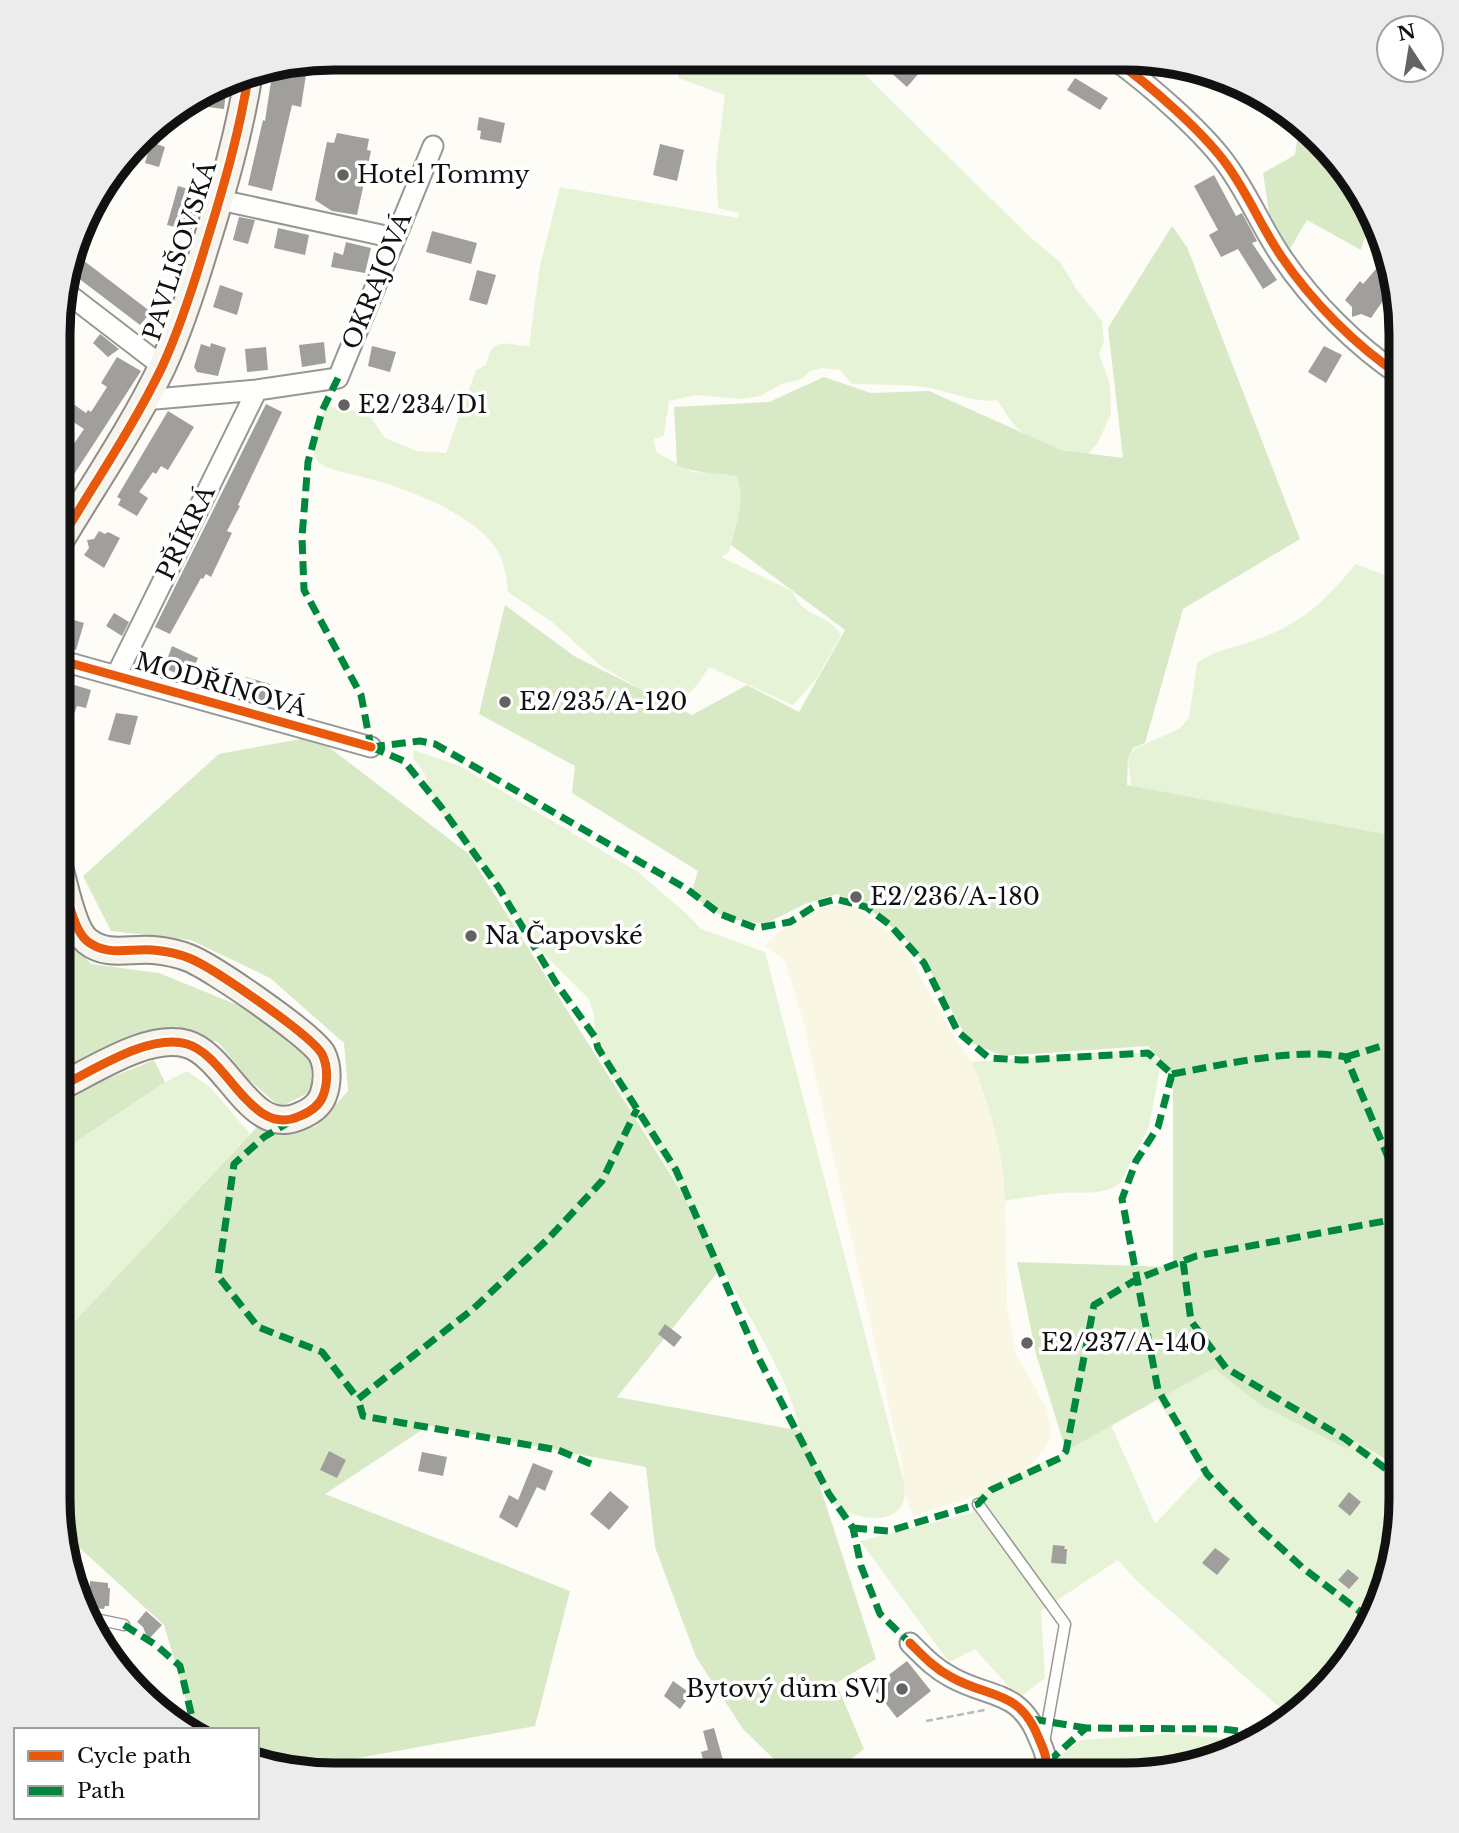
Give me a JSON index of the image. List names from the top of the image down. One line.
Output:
{"streets":{"street":["PAVLIŠOVSKÁ","OKRAJOVÁ","PŘÍKRÁ","MODŘÍNOVÁ"]},"crossings":[["OKRAJOVÁ","PŘÍKRÁ"],["PŘÍKRÁ","MODŘÍNOVÁ"]],"places":["Hotel Tommy","E2/234/D1","E2/235/A-120","E2/236/A-180","Na Čapovské","E2/237/A-140","Bytový dům SVJ"],"legend":["Cycle path","Path"],"north":"top"}
